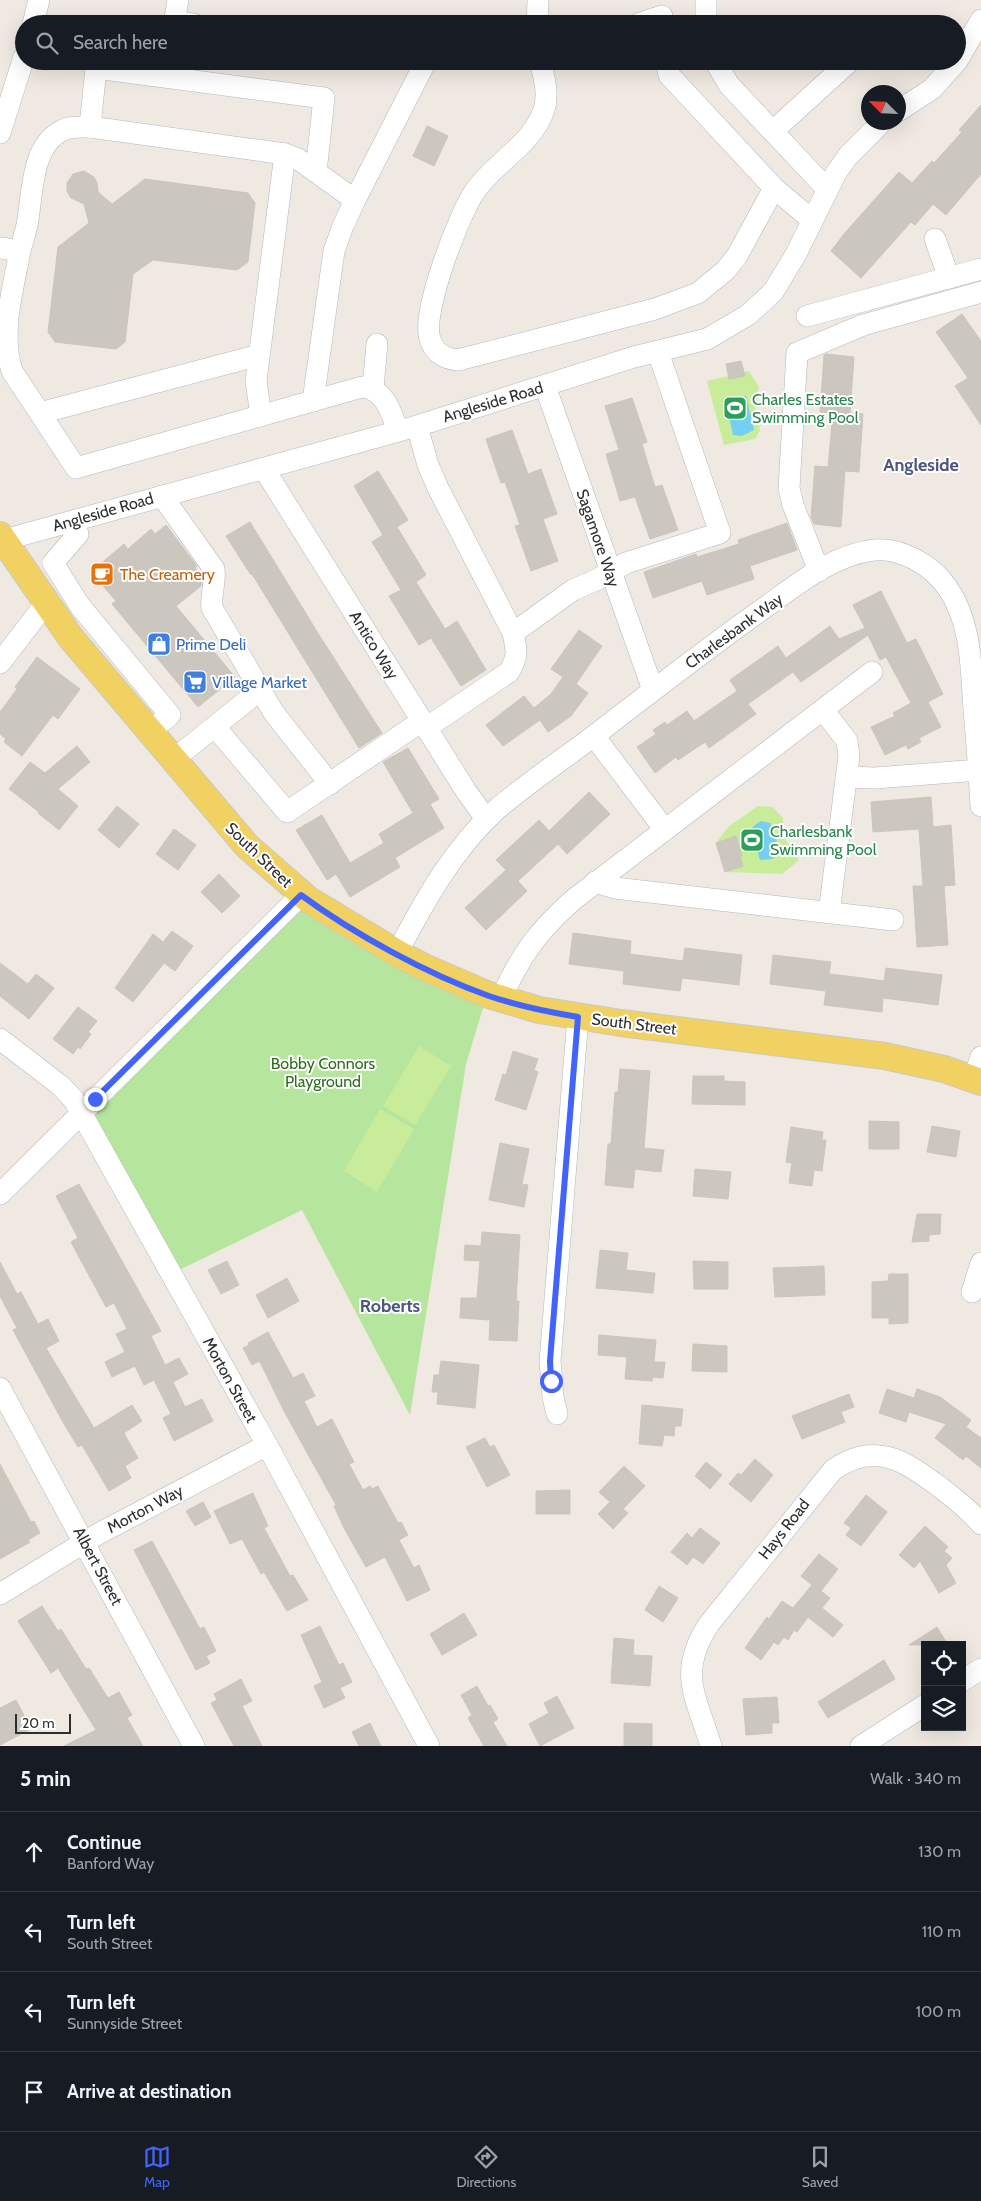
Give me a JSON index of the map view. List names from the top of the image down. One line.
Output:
{"streets":{"main road":["South Street"],"street":["Angleside Road","Sagamore Way","Charlesbank Way","Antico Way","Morton Street","Morton Way","Hays Road","Albert Street"]},"crossings":[["Angleside Road","Sagamore Way"],["Angleside Road","Antico Way"],["Angleside Road","South Street"],["Sagamore Way","Charlesbank Way"],["Charlesbank Way","Antico Way"],["Charlesbank Way","South Street"],["Morton Street","Morton Way"],["Morton Way","Albert Street"]],"districts":["Angleside","Roberts"],"parks":["Bobby Connors Playground"],"places":{"sports":["Charles Estates Swimming Pool","Charlesbank Swimming Pool"],"cafe":["The Creamery"],"shop":["Prime Deli"],"supermarket":["Village Market"]},"scale_bar":"20 m","north":"top left","page":{"search":"Search here","scale":"20 m","heading":["5 min","Walk · 340 m"],"list":[["Continue","Banford Way","130 m"],["Turn left","South Street","110 m"],["Turn left","Sunnyside Street","100 m"],"Arrive at destination"],"nav":["Map","Directions","Saved"]}}
